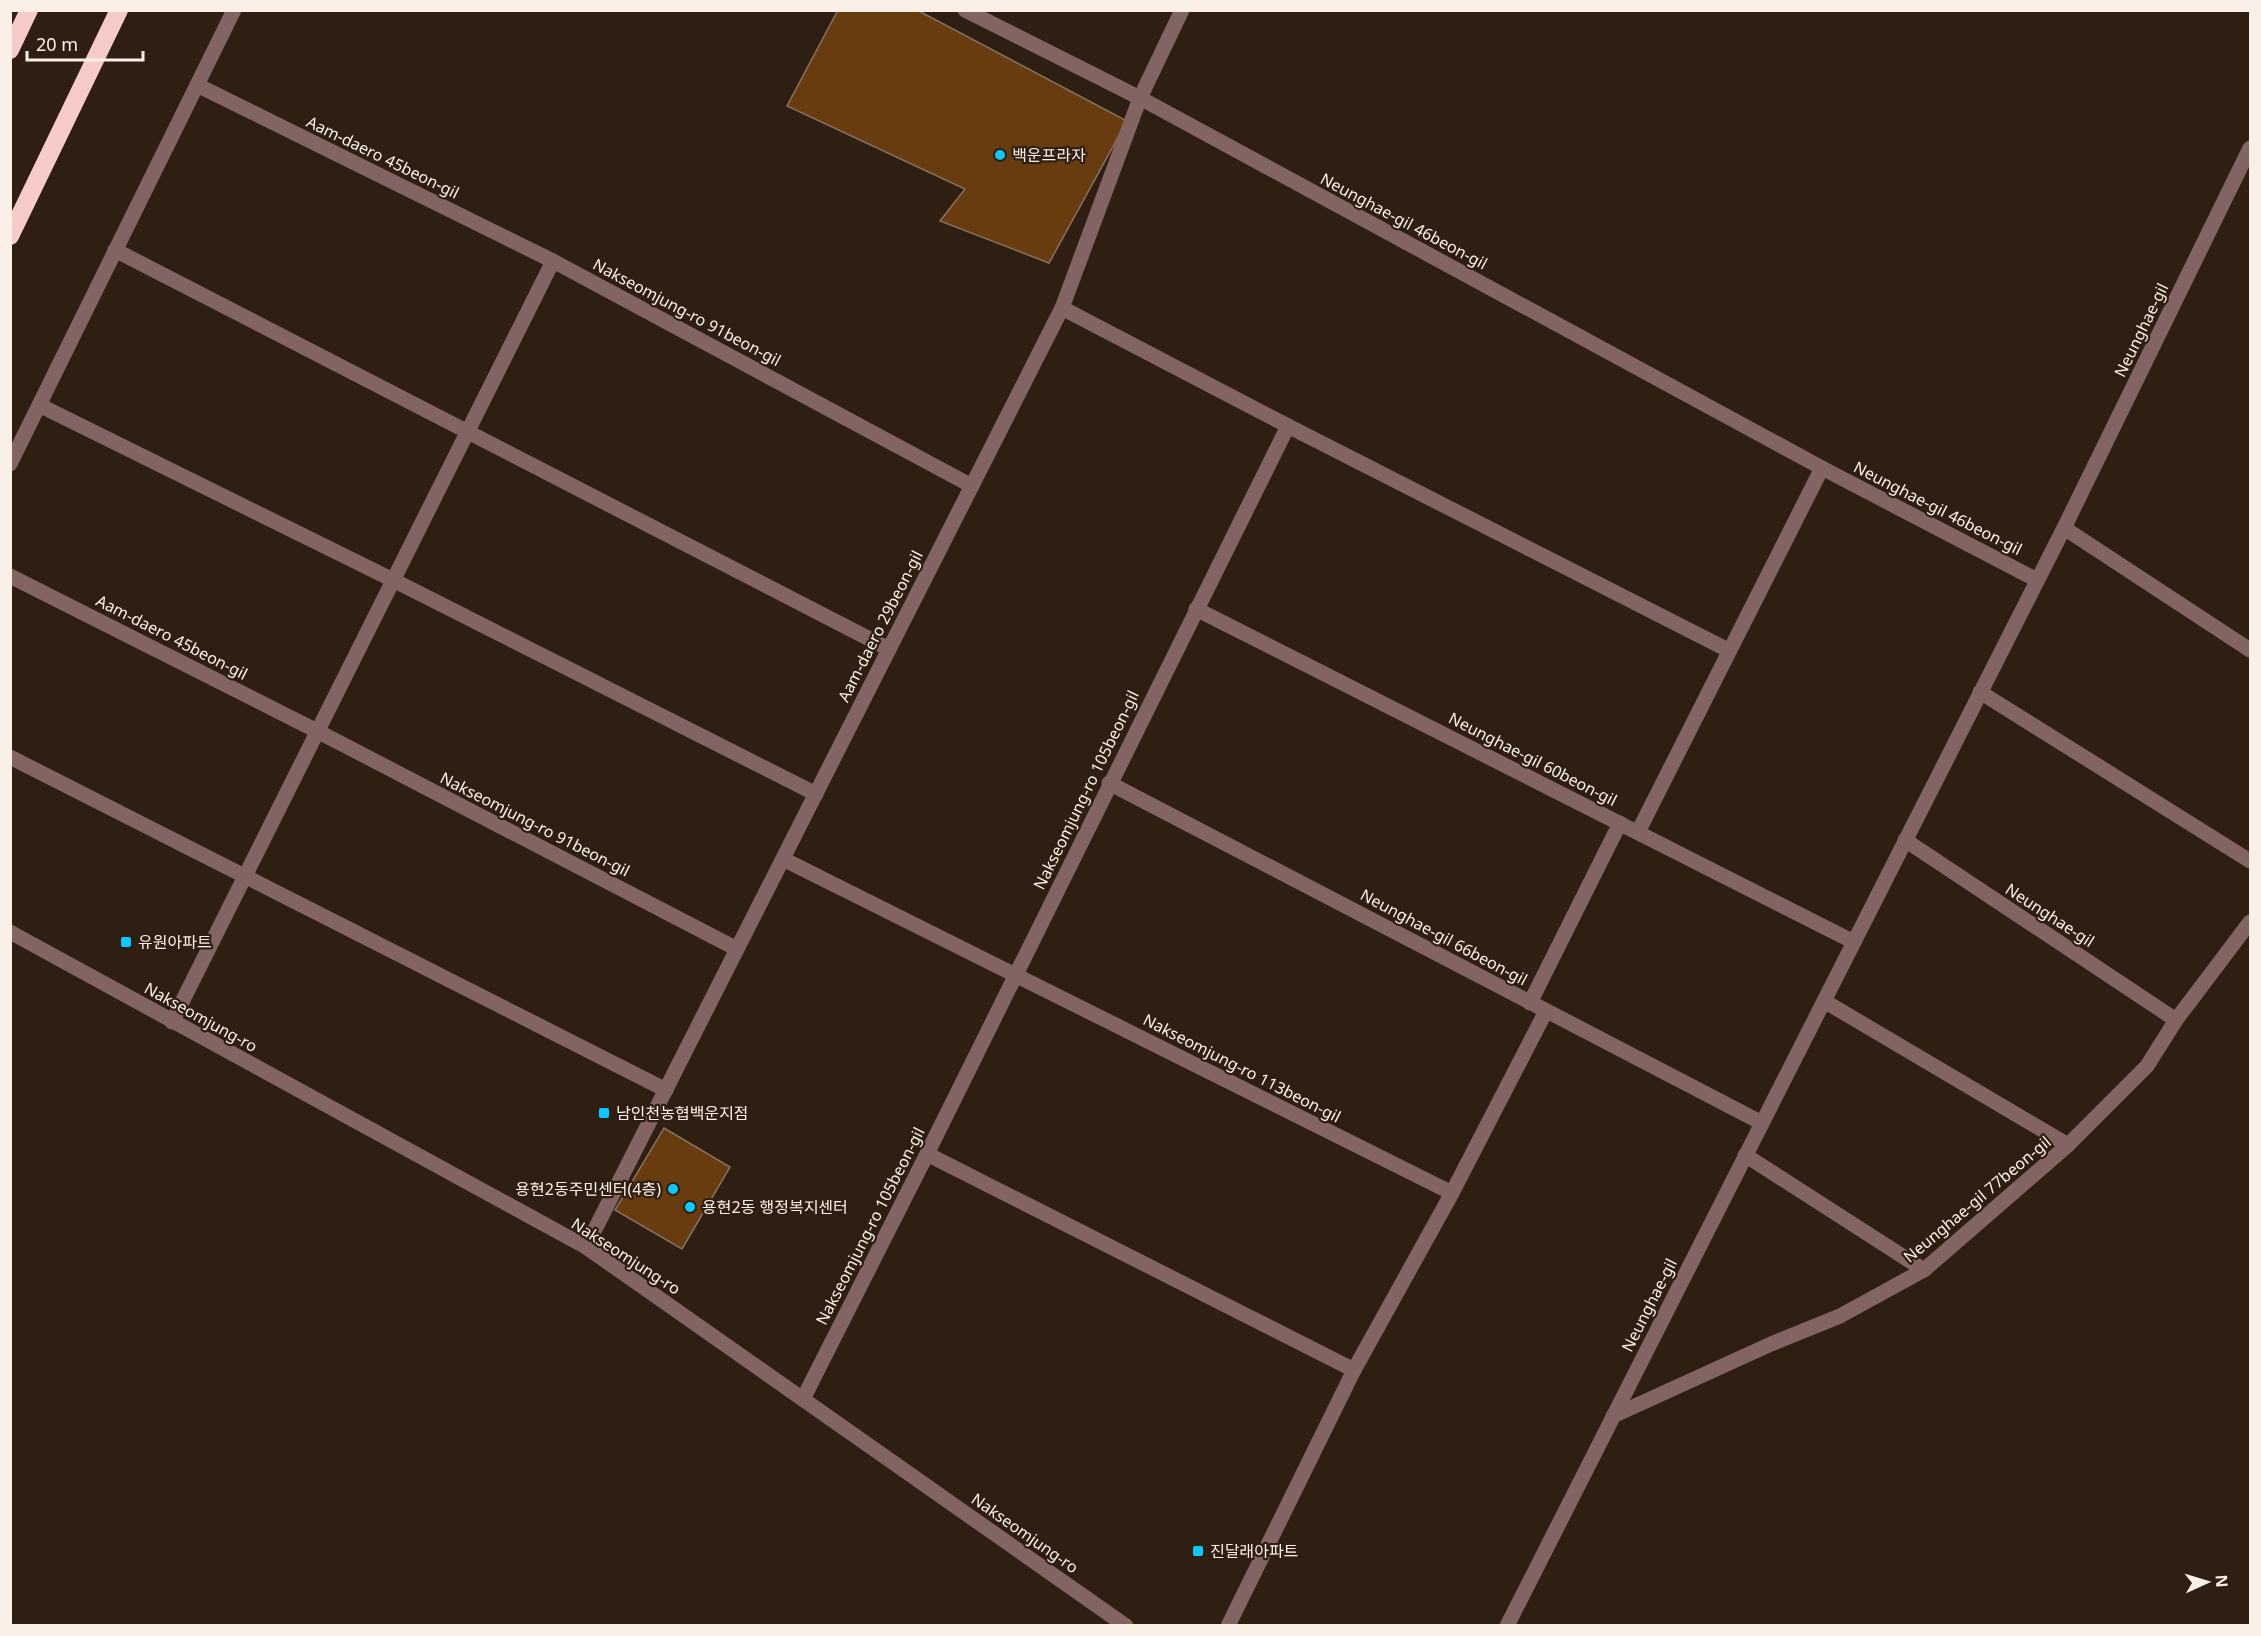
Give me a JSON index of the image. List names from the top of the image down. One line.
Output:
{"streets":{"street":["Aam-daero 45beon-gil","Neunghae-gil 46beon-gil","Nakseomjung-ro 91beon-gil","Neunghae-gil","Aam-daero 29beon-gil","Neunghae-gil 60beon-gil","Nakseomjung-ro 105beon-gil","Neunghae-gil 66beon-gil","Nakseomjung-ro","Nakseomjung-ro 113beon-gil","Neunghae-gil 77beon-gil"]},"crossings":[["Aam-daero 45beon-gil","Nakseomjung-ro 91beon-gil"],["Neunghae-gil 46beon-gil","Neunghae-gil"],["Neunghae-gil 46beon-gil","Aam-daero 29beon-gil"],["Nakseomjung-ro 91beon-gil","Aam-daero 29beon-gil"],["Neunghae-gil","Neunghae-gil 60beon-gil"],["Neunghae-gil","Neunghae-gil 66beon-gil"],["Neunghae-gil","Neunghae-gil 77beon-gil"],["Aam-daero 29beon-gil","Nakseomjung-ro"],["Aam-daero 29beon-gil","Nakseomjung-ro 113beon-gil"],["Neunghae-gil 60beon-gil","Nakseomjung-ro 105beon-gil"],["Nakseomjung-ro 105beon-gil","Neunghae-gil 66beon-gil"],["Nakseomjung-ro 105beon-gil","Nakseomjung-ro"],["Nakseomjung-ro 105beon-gil","Nakseomjung-ro 113beon-gil"]],"places":{"other":["백운프라자","용현2동주민센터(4층)","용현2동 행정복지센터"],"transit":["유원아파트","남인천농협백운지점","진달래아파트"]},"scale_bar":"20 m","north":"right"}
